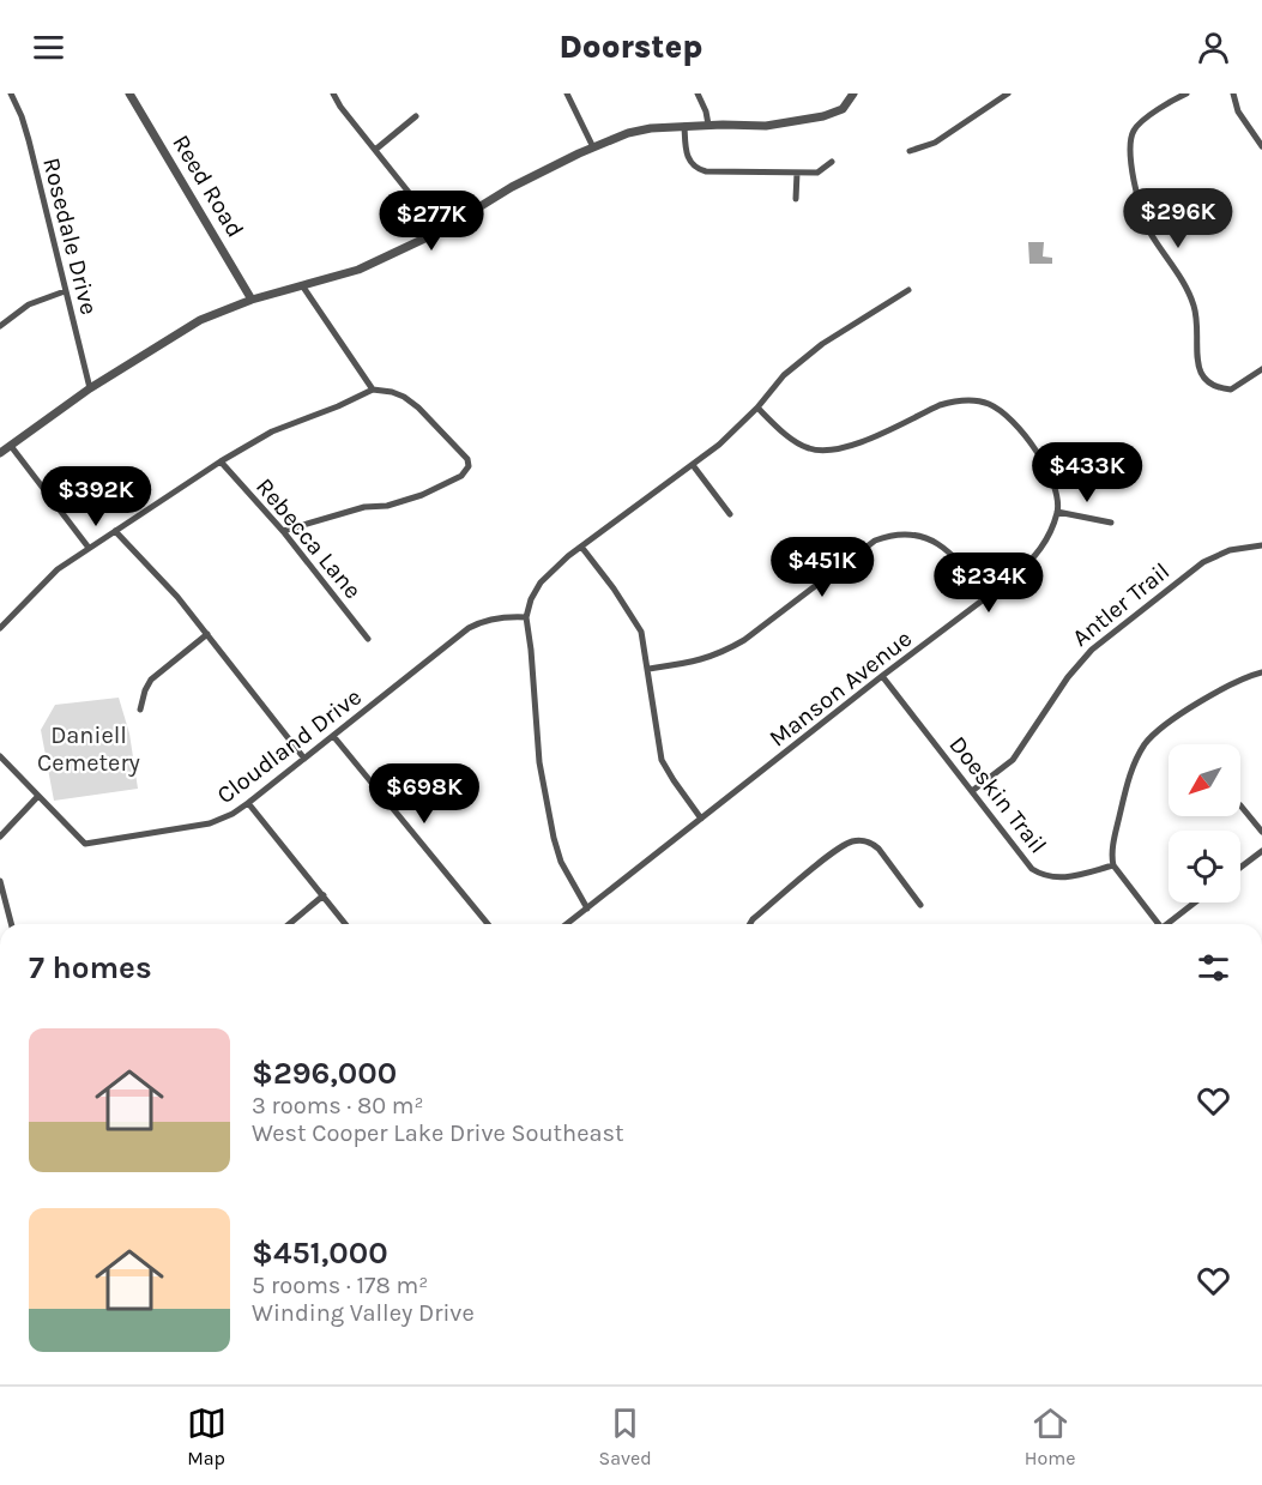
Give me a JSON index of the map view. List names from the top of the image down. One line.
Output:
{"streets":{"street":["Reed Road","Rosedale Drive","Rebecca Lane","Antler Trail","Manson Avenue","Cloudland Drive","Doeskin Trail"]},"crossings":[["Antler Trail","Doeskin Trail"],["Manson Avenue","Doeskin Trail"]],"parks":["Daniell Cemetery"],"north":"bottom left","page":{"header":"Doorstep","price":["$296K","$277K","$433K","$392K","$451K","$234K","$698K"],"heading":"7 homes","list":[{"name":"$296,000","note":"3 rooms · 80 m² · West Cooper Lake Drive Southeast"},{"name":"$451,000","note":"5 rooms · 178 m² · Winding Valley Drive"}],"tabs":["Map","Saved","Home"]}}
